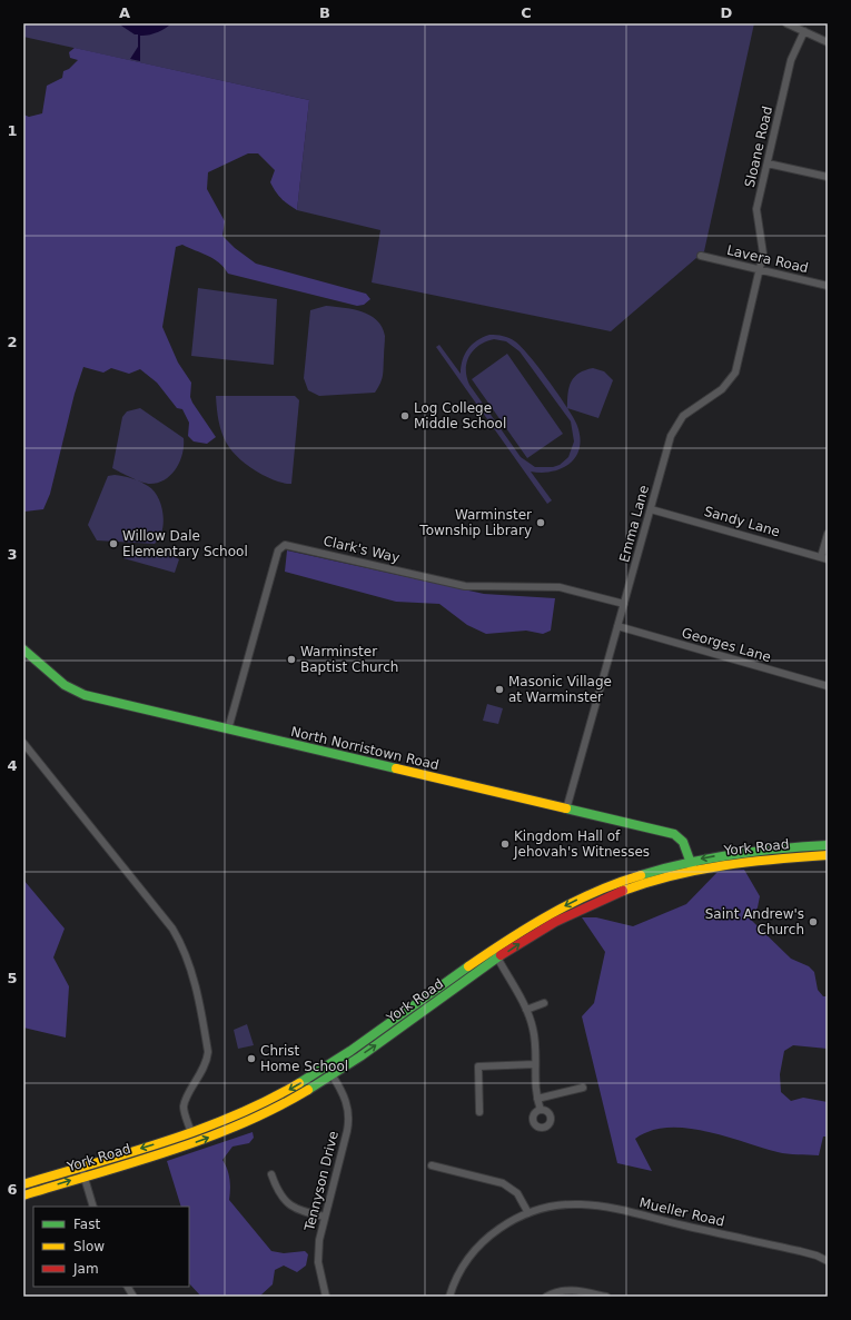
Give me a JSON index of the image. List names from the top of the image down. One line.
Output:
{"streets":{"main road":["North Norristown Road","York Road"],"street":["Sloane Road","Lavera Road","Sandy Lane","Emma Lane","Clark's Way","Georges Lane","Tennyson Drive","Mueller Road"]},"crossings":[["Sloane Road","Lavera Road"],["Sloane Road","Emma Lane"],["Lavera Road","Emma Lane"],["Sandy Lane","Emma Lane"],["Emma Lane","Clark's Way"],["Emma Lane","Georges Lane"],["Emma Lane","North Norristown Road"],["Clark's Way","North Norristown Road"],["North Norristown Road","York Road"],["York Road","Tennyson Drive"]],"places":["Log College Middle School","Warminster Township Library","Willow Dale Elementary School","Warminster Baptist Church","Masonic Village at Warminster","Kingdom Hall of Jehovah's Witnesses","Saint Andrew's Church","Christ Home School"],"legend":["Fast","Slow","Jam"],"grid":{"columns":["A","B","C","D"],"rows":["1","2","3","4","5","6"]}}
